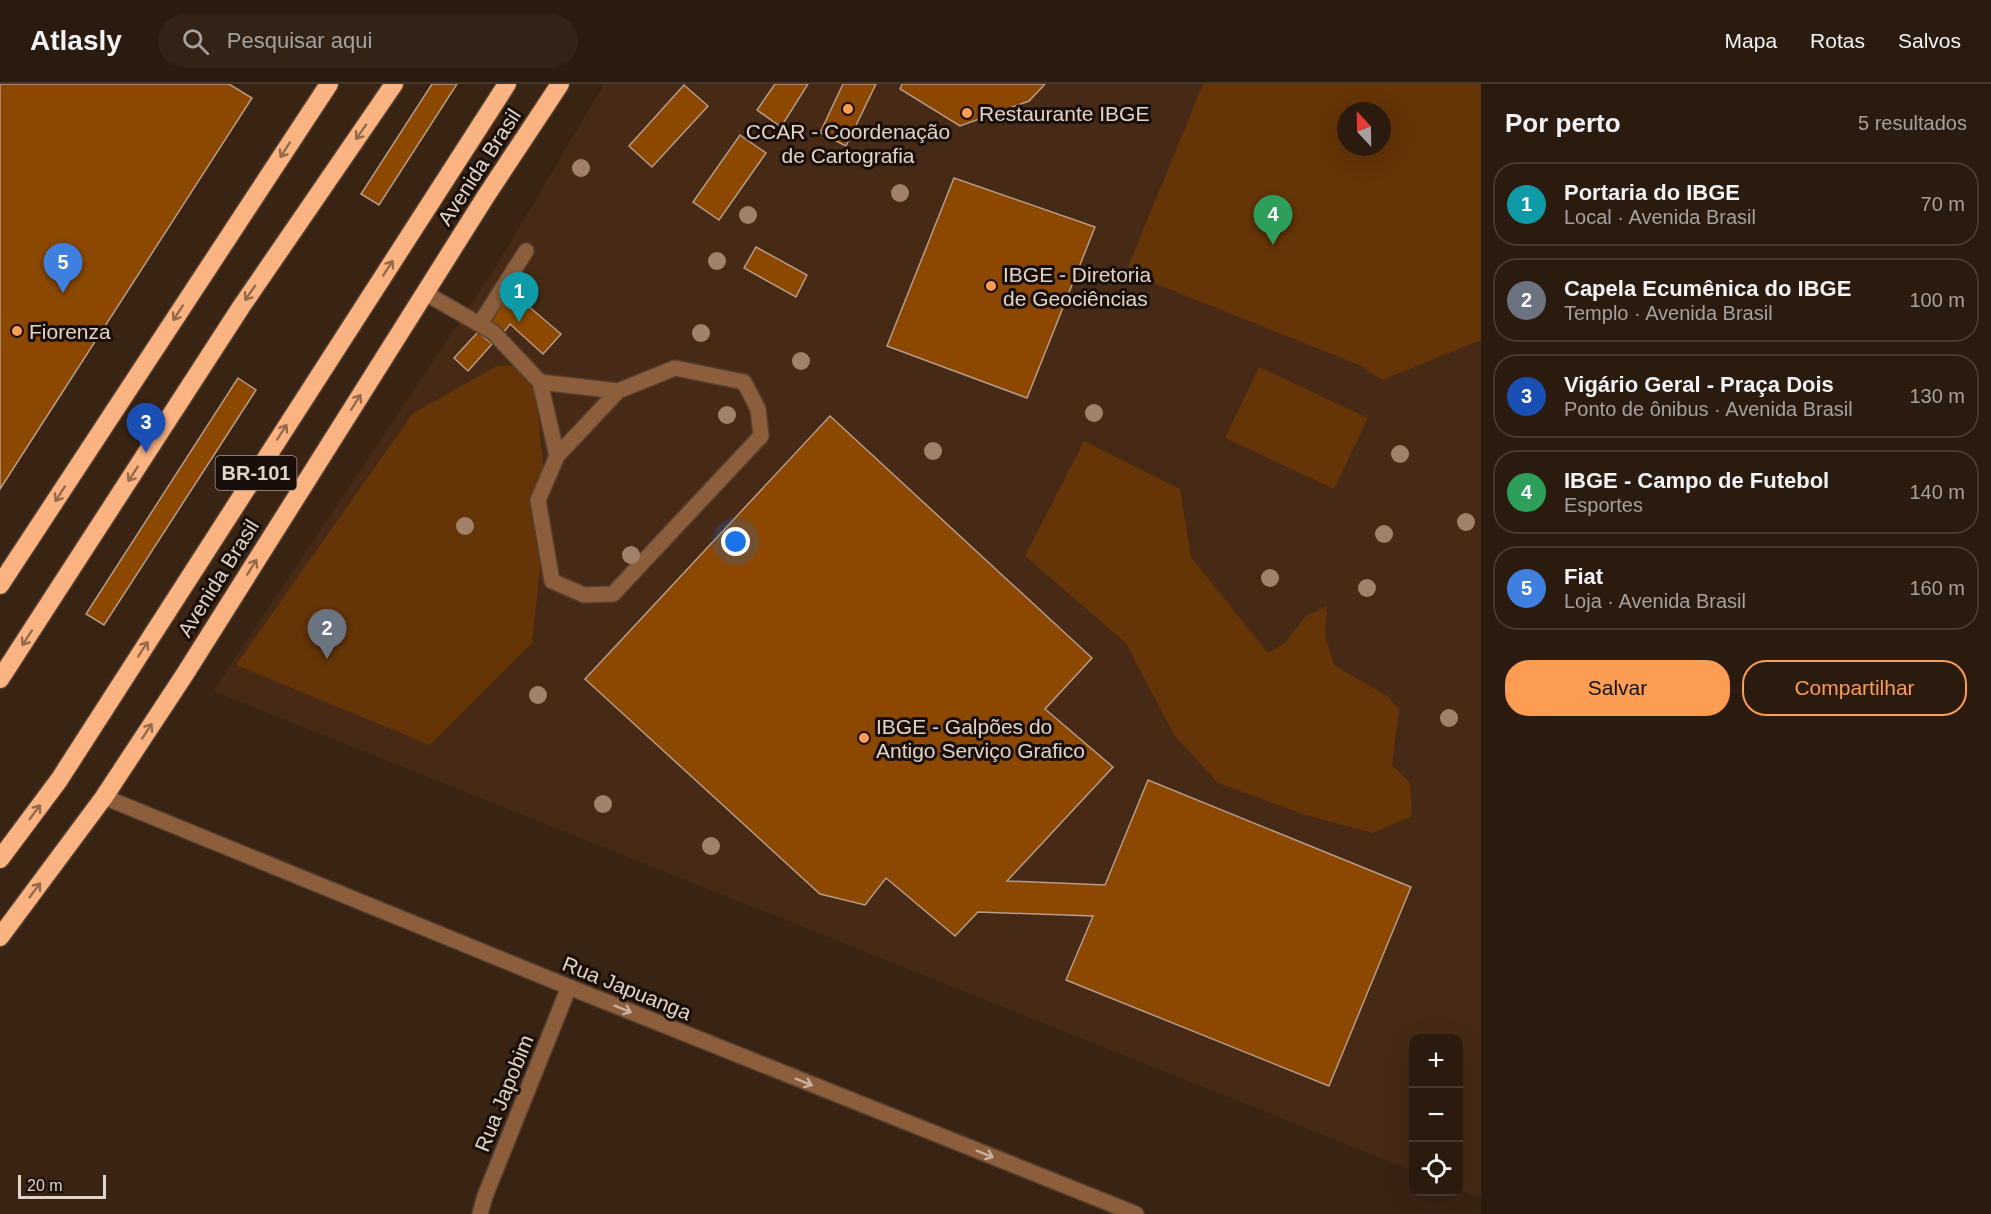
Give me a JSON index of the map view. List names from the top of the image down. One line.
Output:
{"streets":{"highway":["Avenida Brasil","BR-101"],"street":["Rua Japuanga","Rua Japobim"]},"crossings":[["Avenida Brasil","Rua Japuanga"],["Rua Japuanga","Rua Japobim"]],"one_way":["Rua Japuanga"],"places":["CCAR - Coordenação de Cartografia","Restaurante IBGE","IBGE - Diretoria de Geociências","Fiorenza","IBGE - Galpões do Antigo Serviço Grafico"],"scale_bar":"20 m","north":"top","page":{"header":"Atlasly","search":"Pesquisar aqui","nav":["Mapa","Rotas","Salvos"],"heading":["Por perto","5 resultados"],"list":[{"mark":"1","name":"Portaria do IBGE","note":"Local · Avenida Brasil","value":"70 m"},{"mark":"2","name":"Capela Ecumênica do IBGE","note":"Templo · Avenida Brasil","value":"100 m"},{"mark":"3","name":"Vigário Geral - Praça Dois","note":"Ponto de ônibus · Avenida Brasil","value":"130 m"},{"mark":"4","name":"IBGE - Campo de Futebol","note":"Esportes","value":"140 m"},{"mark":"5","name":"Fiat","note":"Loja · Avenida Brasil","value":"160 m"}],"pins":["4","5","1","3","2"],"buttons":["Salvar","Compartilhar"],"map_buttons":["+","−"],"scale":"20 m"}}
